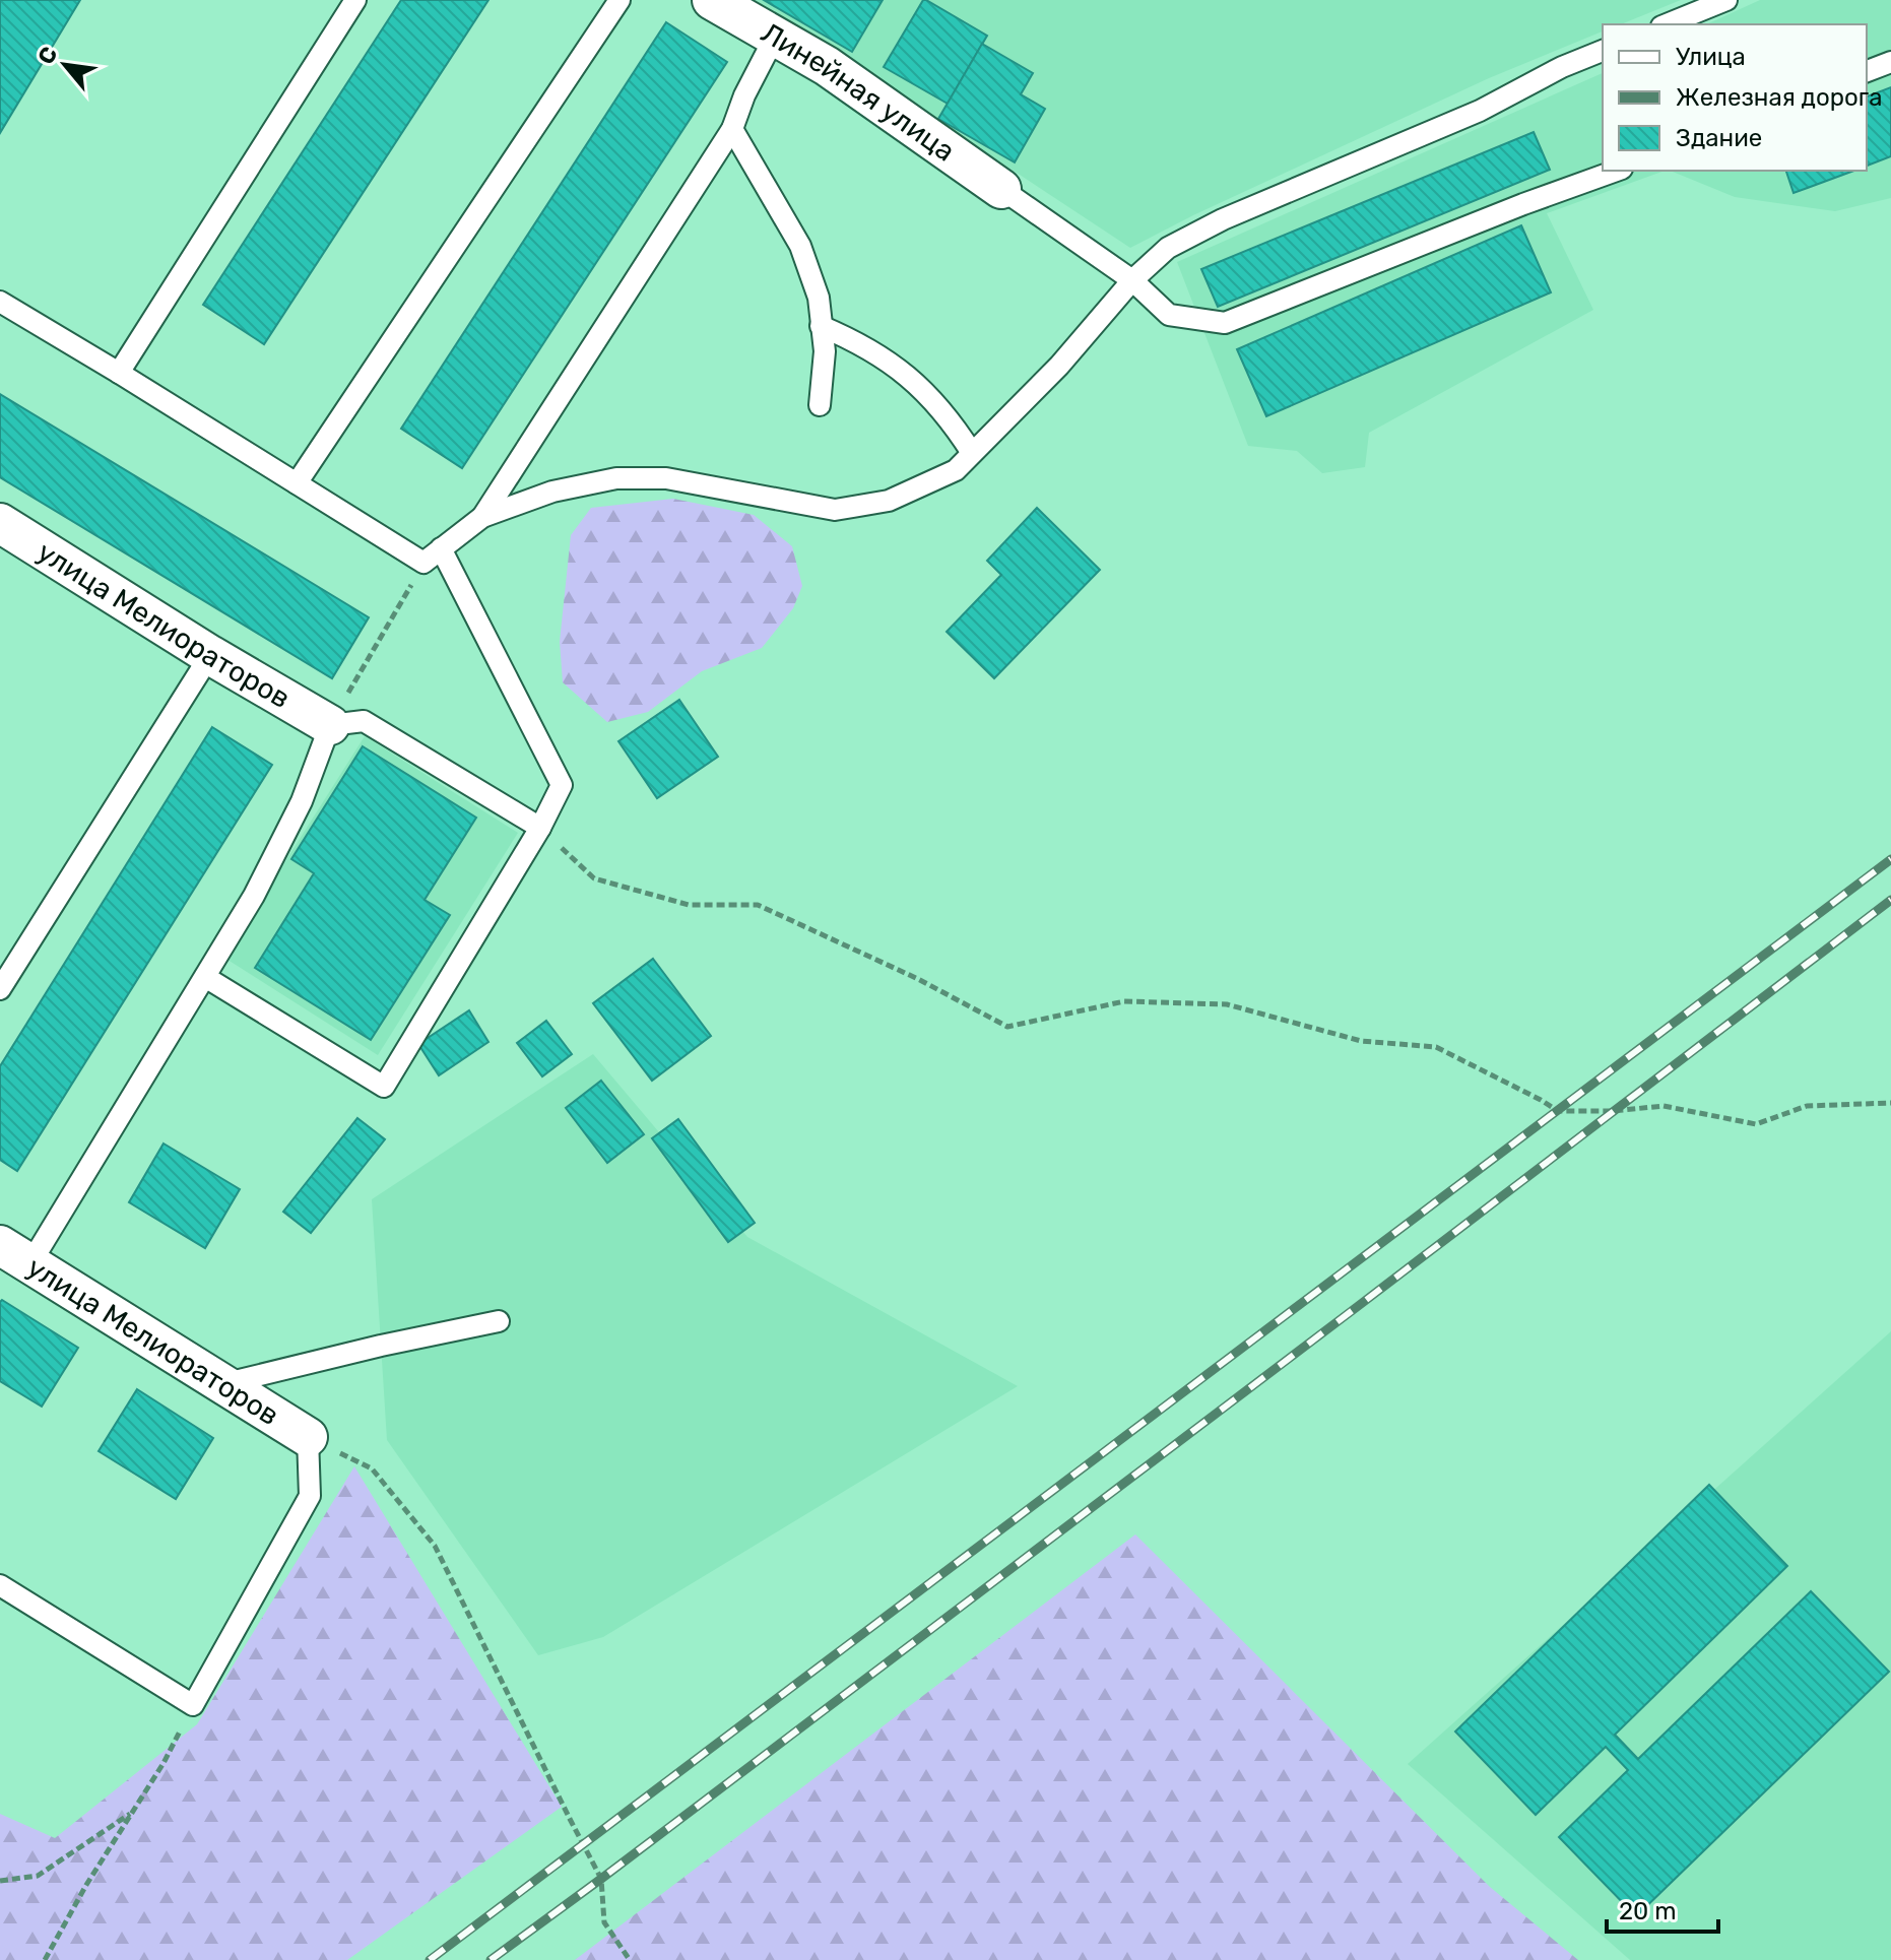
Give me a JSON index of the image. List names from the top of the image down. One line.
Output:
{"streets":{"street":["Линейная улица","улица Мелиораторов"]},"legend":["Улица","Железная дорога","Здание"],"scale_bar":"20 m","north":"top left"}
